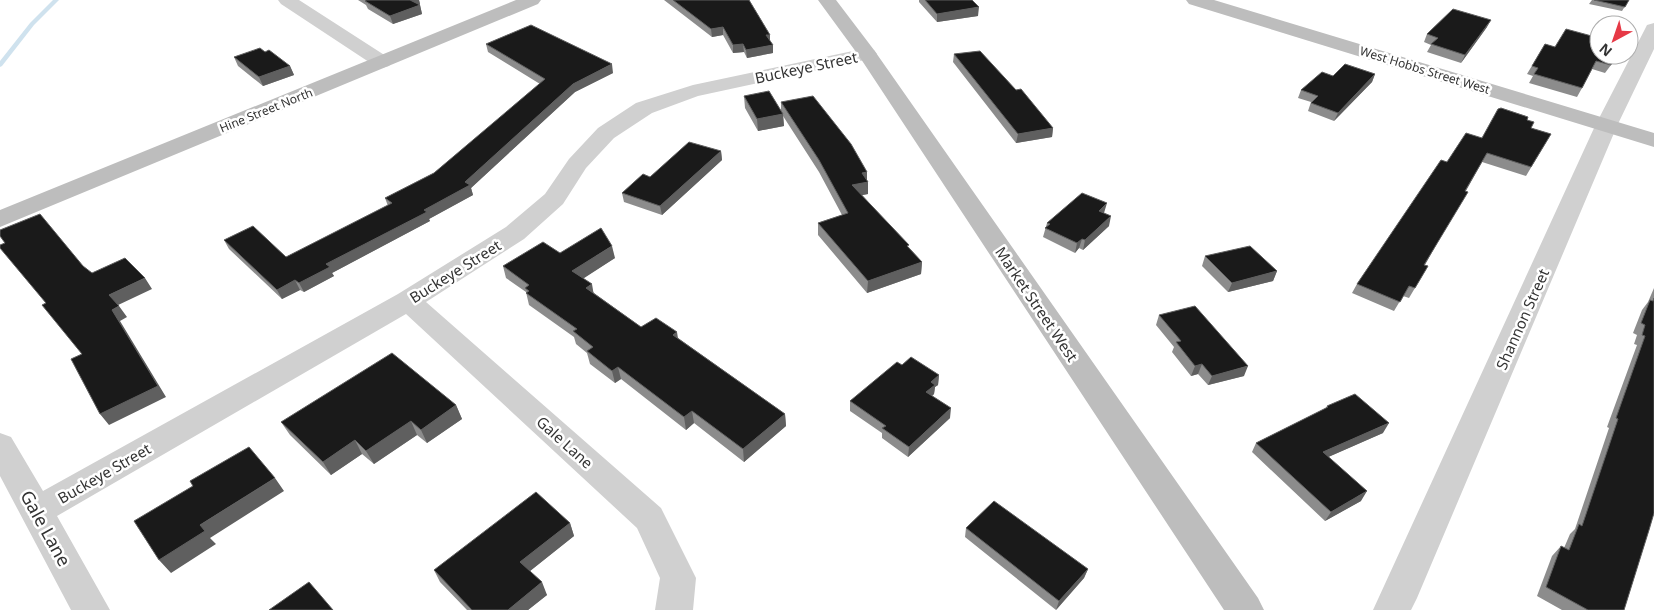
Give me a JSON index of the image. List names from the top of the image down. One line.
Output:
{"streets":{"street":["Buckeye Street","West Hobbs Street West","Hine Street North","Market Street West","Shannon Street","Gale Lane"]},"crossings":[["Buckeye Street","Market Street West"],["Buckeye Street","Gale Lane"],["West Hobbs Street West","Shannon Street"]],"north":"bottom left"}
